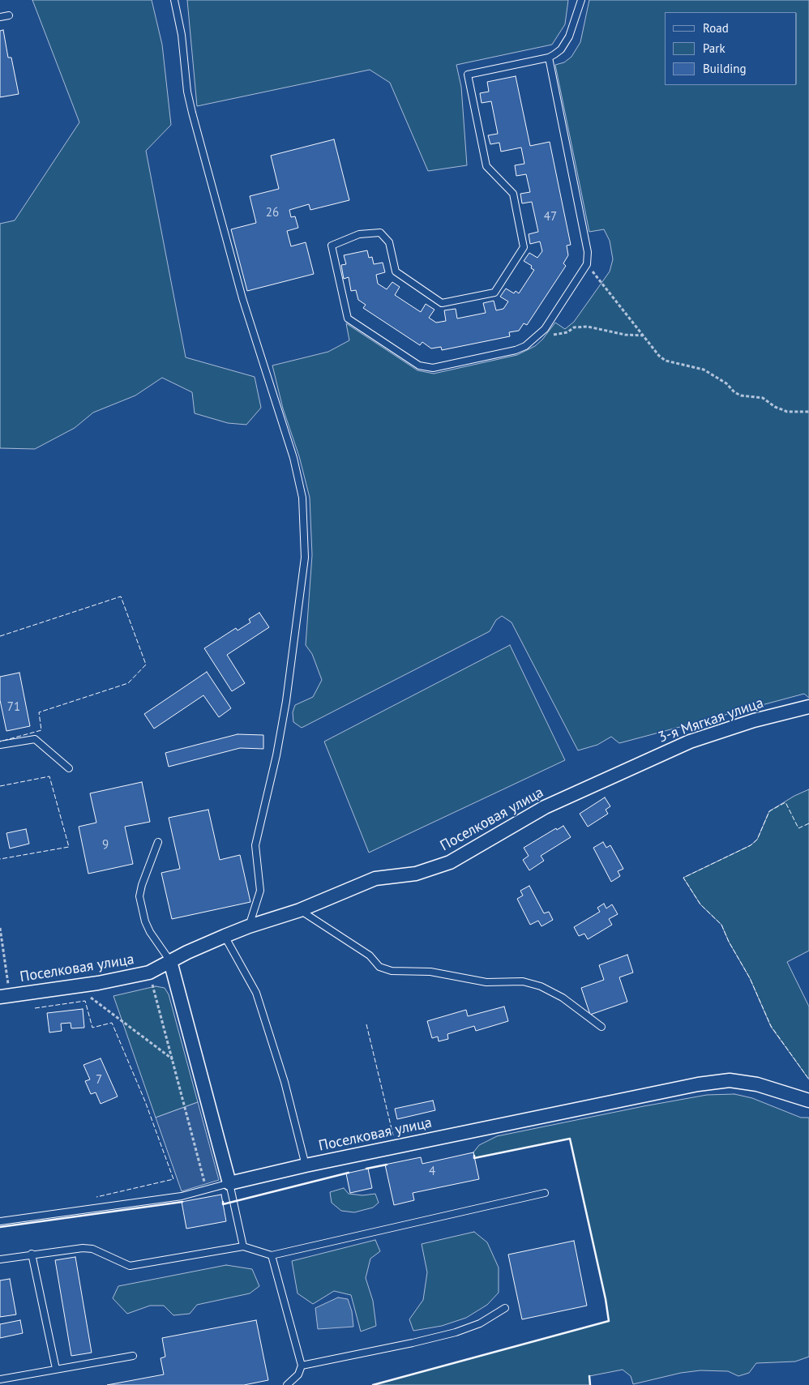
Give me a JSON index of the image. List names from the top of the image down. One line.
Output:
{"streets":{"street":["3-я Мягкая улица","Поселковая улица"]},"crossings":[["3-я Мягкая улица","Поселковая улица"]],"house_numbers":["26","47","71","9","7","4"],"legend":["Road","Park","Building"]}
